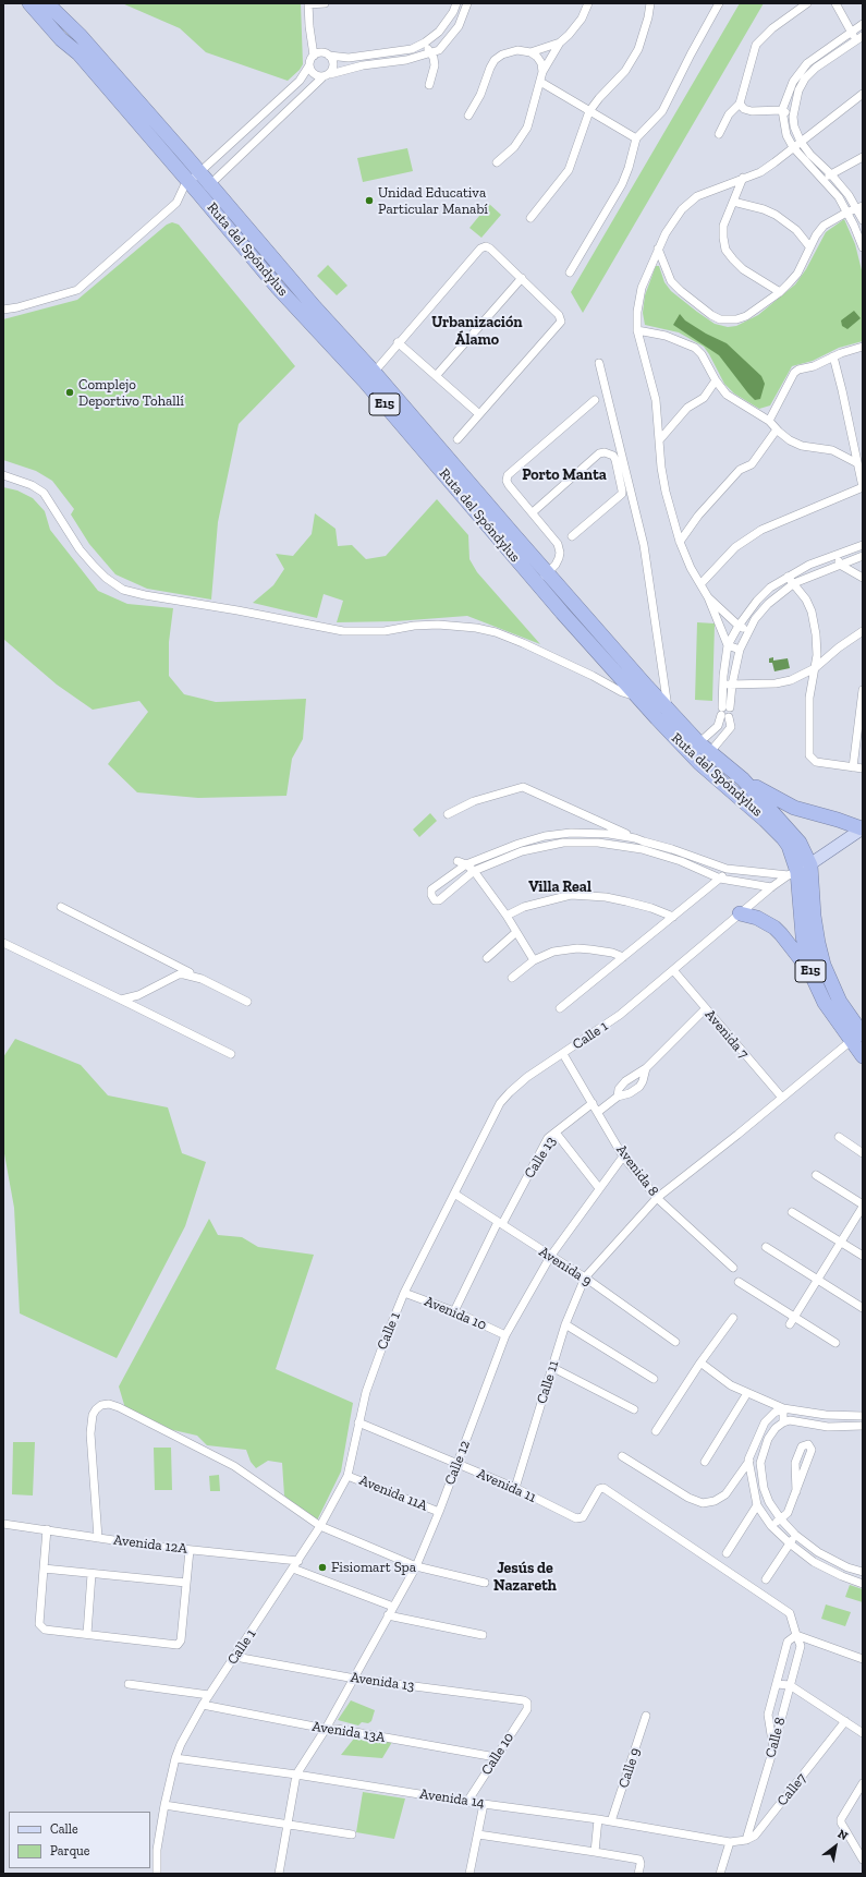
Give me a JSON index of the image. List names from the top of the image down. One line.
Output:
{"streets":{"highway":["Ruta del Spóndylus","E15"],"street":["Avenida 7","Calle 1","Calle 13","Avenida 8","Avenida 9","Avenida 10","Calle 11","Calle 12","Avenida 11","Avenida 11A","Avenida 12A","Avenida 13","Avenida 13A","Calle 8","Calle 10","Calle 9","Calle7","Avenida 14"]},"crossings":[["Ruta del Spóndylus","Calle 1"],["Avenida 7","Calle 1"],["Calle 1","Avenida 8"],["Calle 1","Avenida 9"],["Calle 1","Avenida 10"],["Calle 1","Avenida 11"],["Calle 1","Avenida 11A"],["Calle 1","Avenida 12A"],["Calle 1","Avenida 13"],["Calle 1","Avenida 13A"],["Calle 1","Avenida 14"],["Calle 13","Avenida 8"],["Calle 13","Avenida 9"],["Calle 13","Avenida 10"],["Avenida 8","Calle 12"],["Avenida 9","Calle 11"],["Avenida 9","Calle 12"],["Avenida 10","Calle 12"],["Calle 11","Avenida 11"],["Calle 12","Avenida 11"],["Calle 12","Avenida 11A"],["Calle 12","Avenida 13"],["Calle 12","Avenida 13A"],["Calle 12","Avenida 14"],["Avenida 11","Calle 8"],["Avenida 13","Calle 10"],["Avenida 13A","Calle 10"],["Calle 8","Calle7"],["Calle 10","Avenida 14"],["Calle 9","Avenida 14"]],"districts":["Urbanización Álamo","Porto Manta","Villa Real","Jesús de Nazareth"],"places":["Unidad Educativa Particular Manabí","Complejo Deportivo Tohallí","Fisiomart Spa"],"legend":["Calle","Parque"],"north":"top right"}
